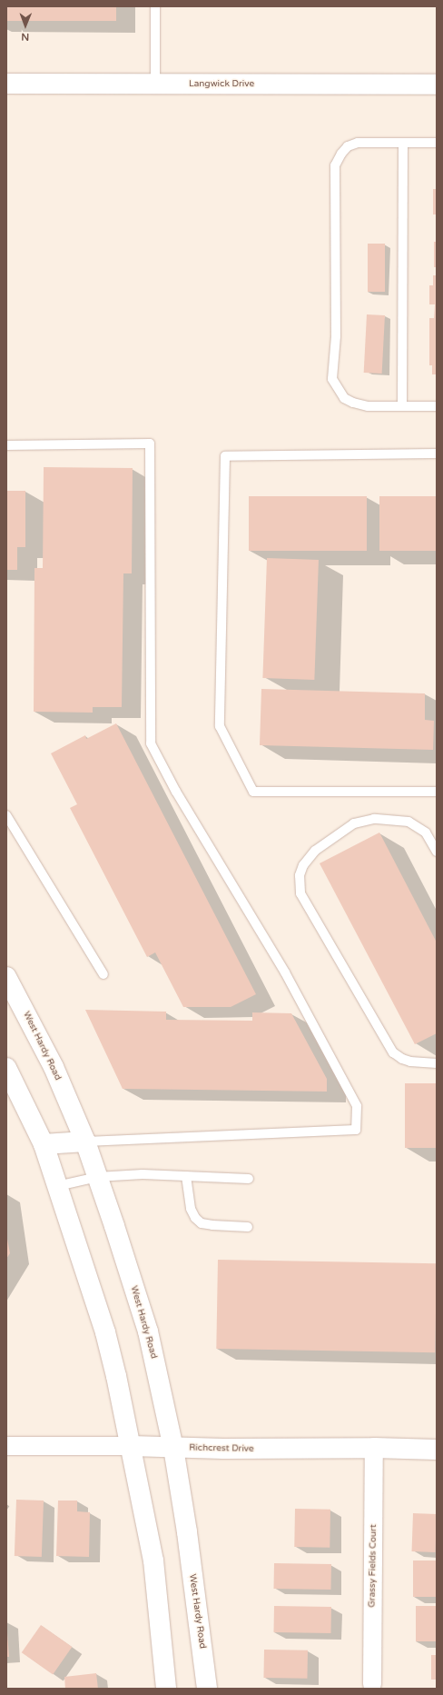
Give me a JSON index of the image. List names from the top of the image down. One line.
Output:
{"streets":{"street":["Langwick Drive","West Hardy Road","Richcrest Drive","Grassy Fields Court"]},"crossings":[["West Hardy Road","Richcrest Drive"],["Richcrest Drive","Grassy Fields Court"]],"north":"bottom"}
